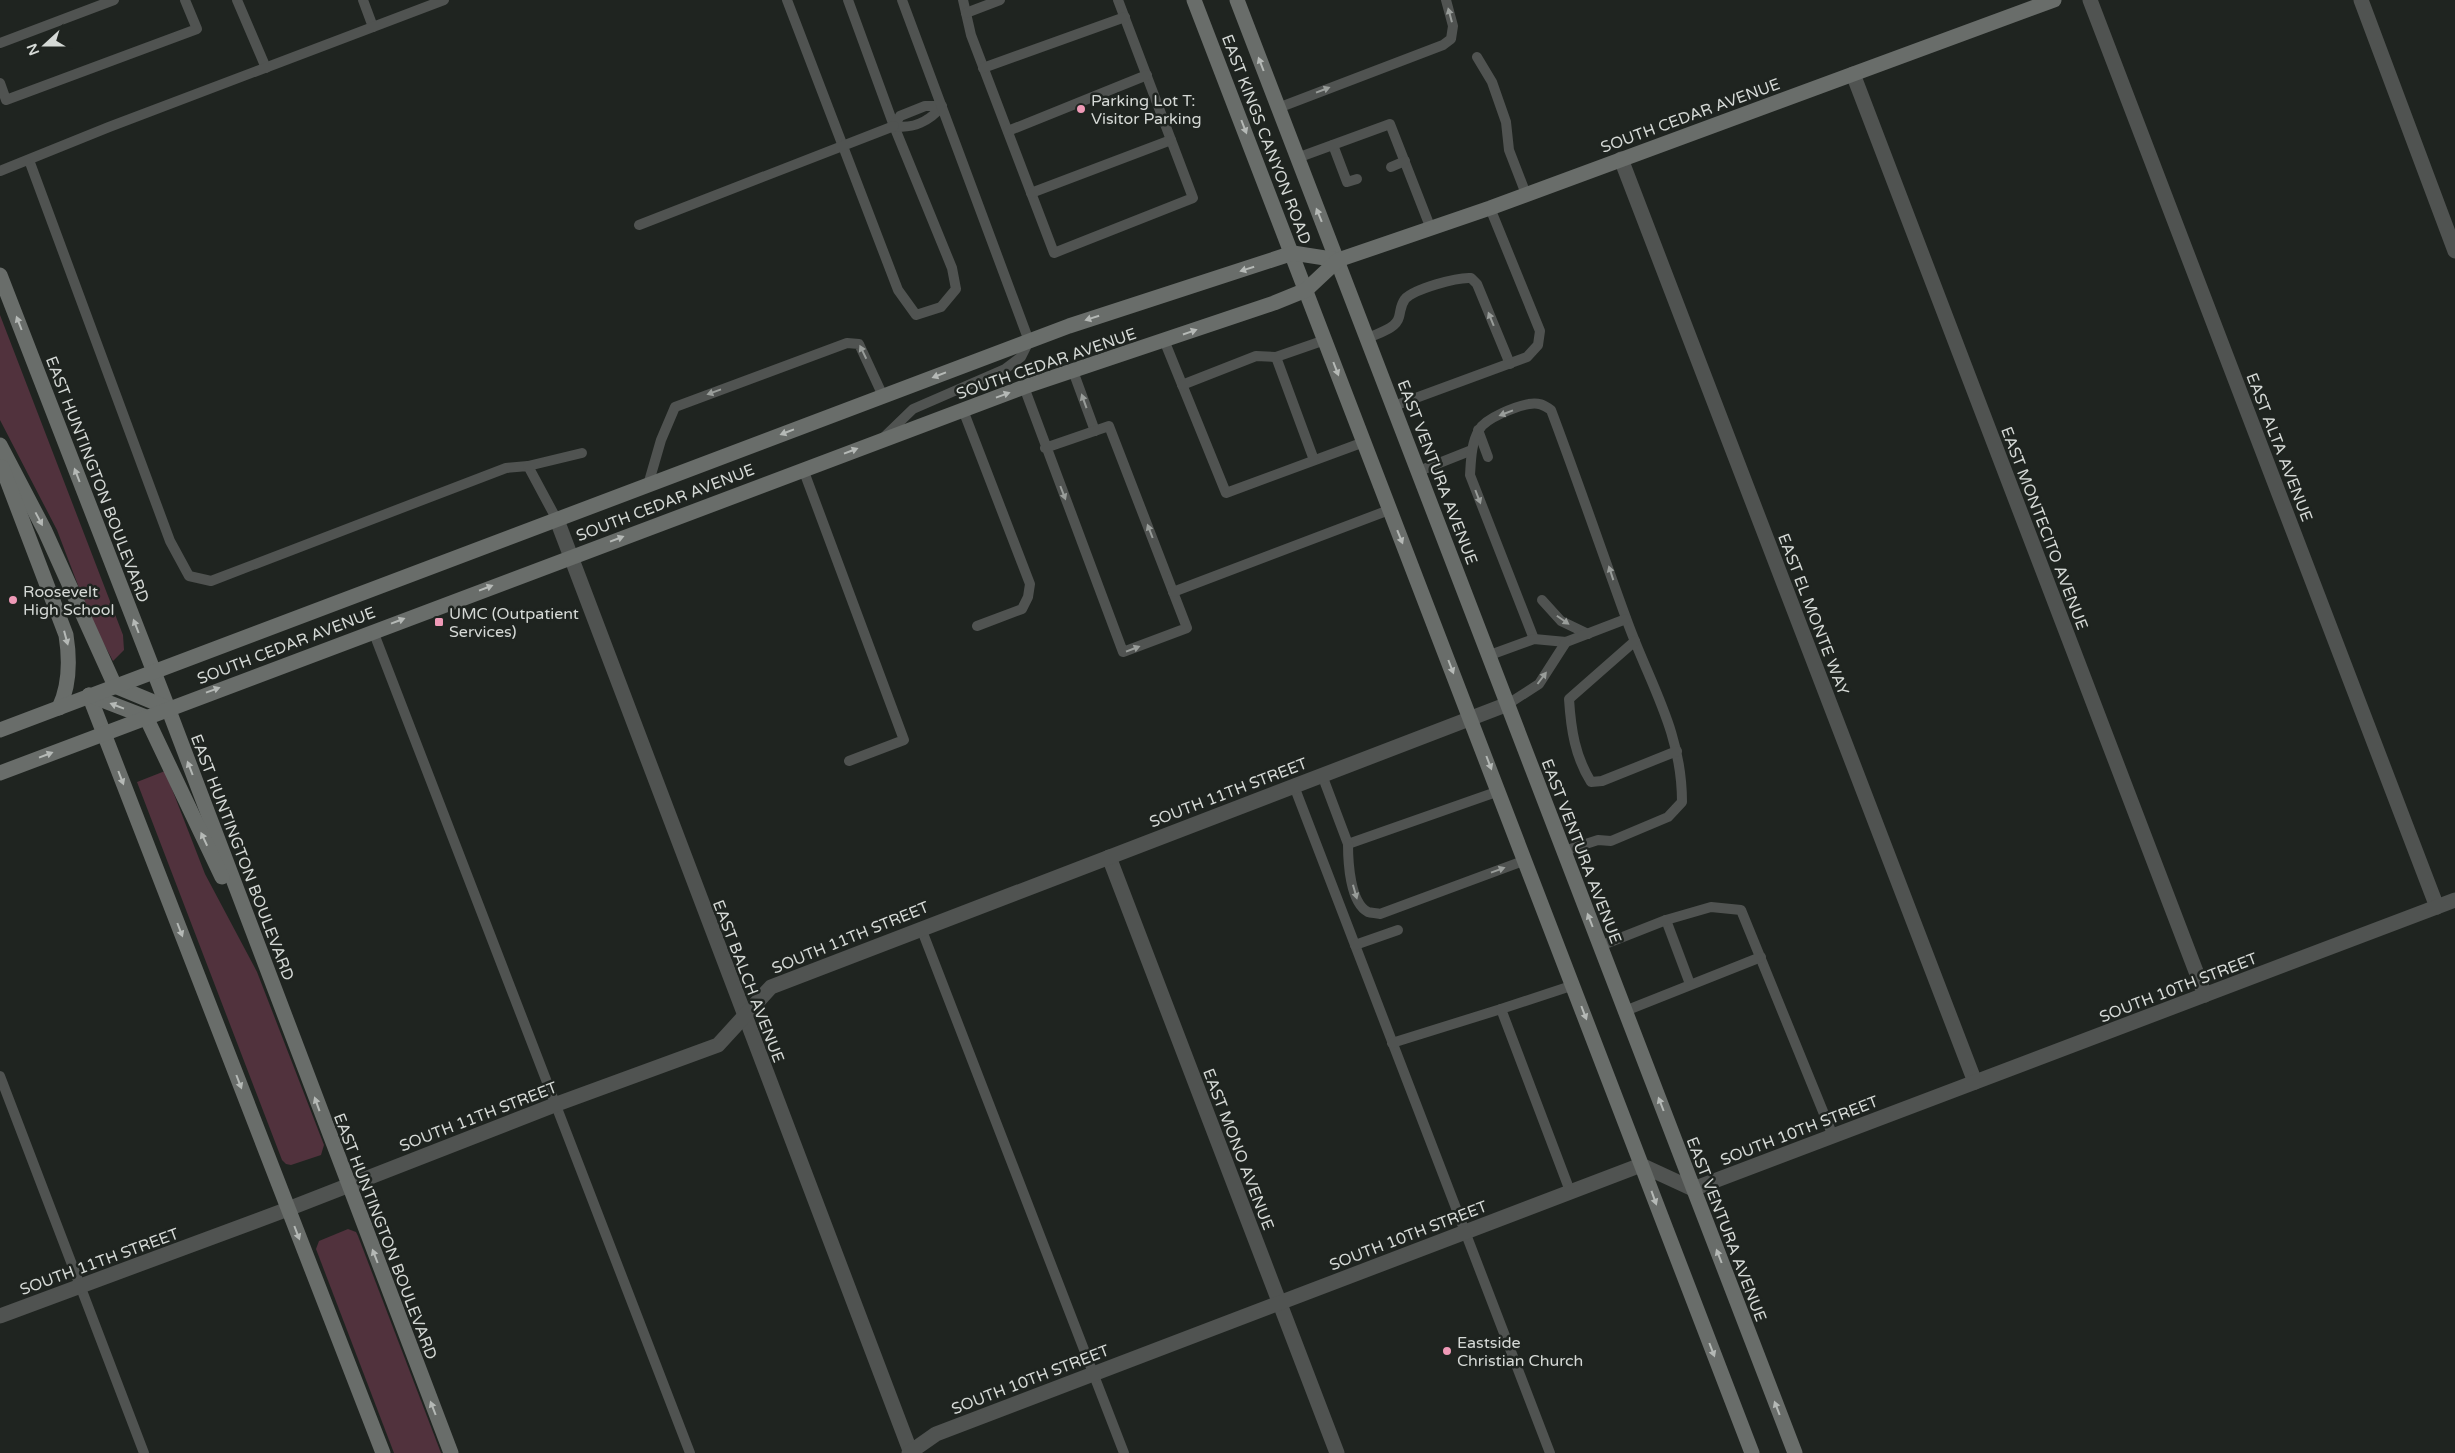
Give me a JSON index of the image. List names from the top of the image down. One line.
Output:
{"streets":{"main road":["SOUTH CEDAR AVENUE","EAST KINGS CANYON ROAD","EAST VENTURA AVENUE","EAST HUNTINGTON BOULEVARD"],"street":["EAST ALTA AVENUE","EAST MONTECITO AVENUE","EAST EL MONTE WAY","SOUTH 11TH STREET","EAST BALCH AVENUE","SOUTH 10TH STREET","EAST MONO AVENUE"]},"crossings":[["SOUTH CEDAR AVENUE","EAST KINGS CANYON ROAD"],["SOUTH CEDAR AVENUE","EAST VENTURA AVENUE"],["SOUTH CEDAR AVENUE","EAST HUNTINGTON BOULEVARD"],["SOUTH CEDAR AVENUE","EAST MONTECITO AVENUE"],["SOUTH CEDAR AVENUE","EAST EL MONTE WAY"],["SOUTH CEDAR AVENUE","EAST BALCH AVENUE"],["EAST KINGS CANYON ROAD","EAST VENTURA AVENUE"],["EAST ALTA AVENUE","SOUTH 10TH STREET"],["EAST VENTURA AVENUE","SOUTH 11TH STREET"],["EAST VENTURA AVENUE","SOUTH 10TH STREET"],["EAST HUNTINGTON BOULEVARD","SOUTH 11TH STREET"],["EAST MONTECITO AVENUE","SOUTH 10TH STREET"],["EAST EL MONTE WAY","SOUTH 10TH STREET"],["SOUTH 11TH STREET","EAST BALCH AVENUE"],["SOUTH 11TH STREET","EAST MONO AVENUE"],["EAST BALCH AVENUE","SOUTH 10TH STREET"],["SOUTH 10TH STREET","EAST MONO AVENUE"]],"places":{"other":["Parking Lot T: Visitor Parking","Roosevelt High School","Eastside Christian Church"],"transit":["UMC (Outpatient Services)"]},"north":"left"}
